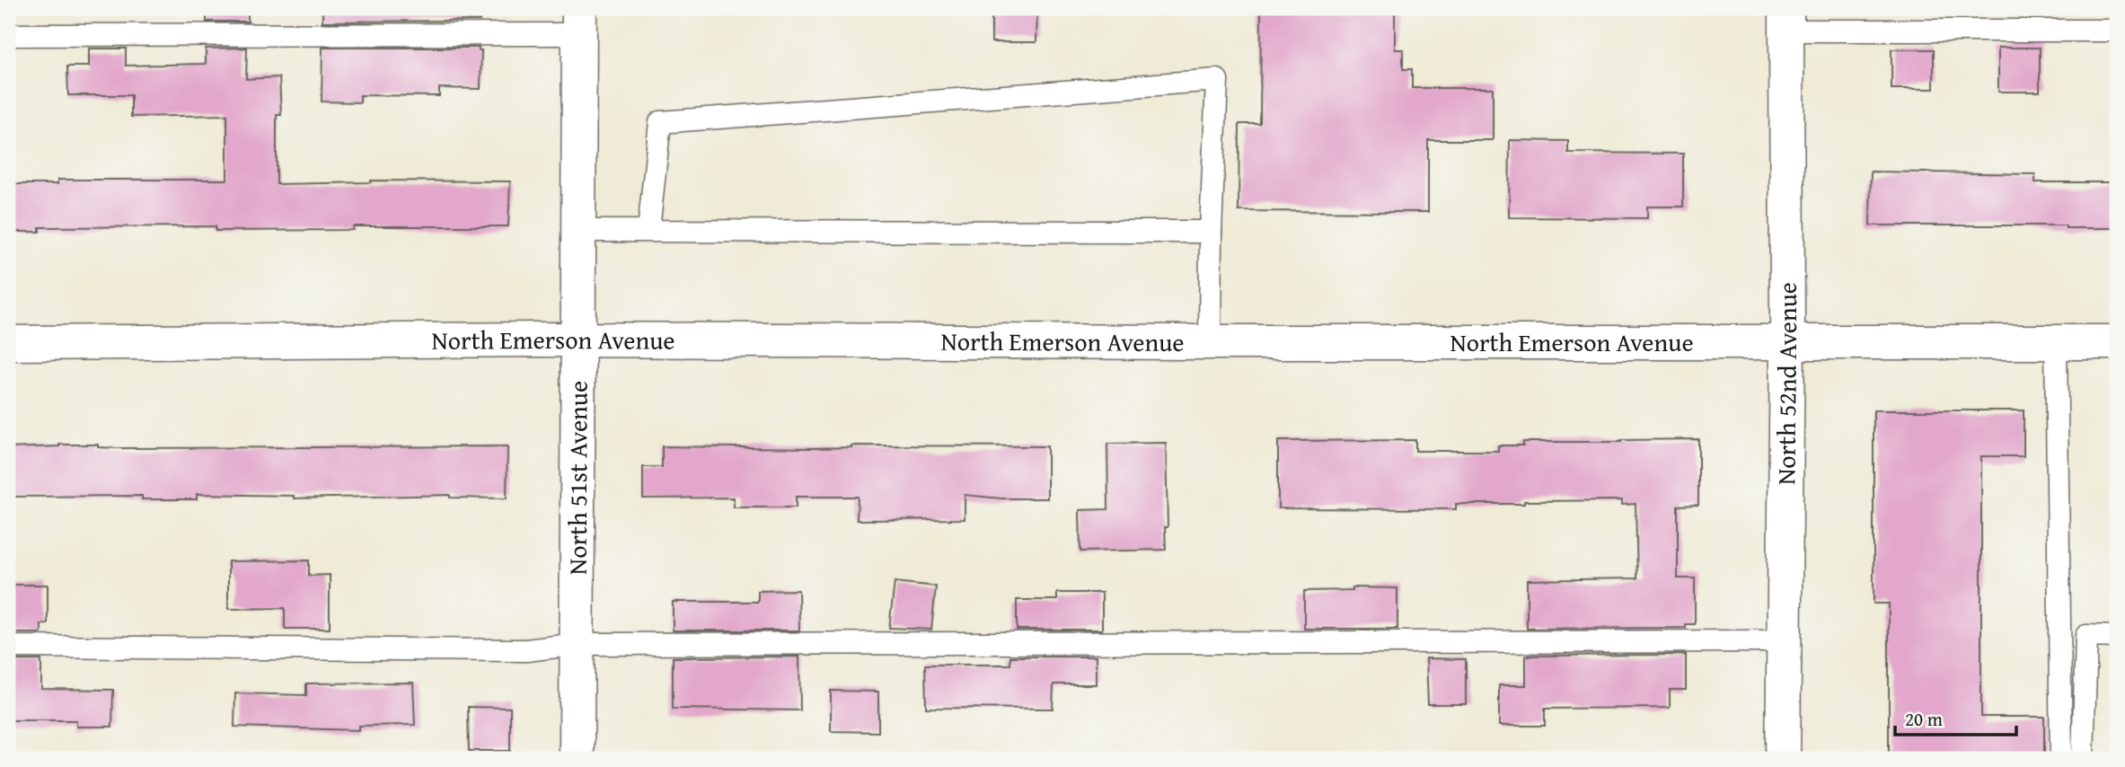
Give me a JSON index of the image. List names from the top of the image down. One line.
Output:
{"streets":{"street":["North Emerson Avenue","North 52nd Avenue","North 51st Avenue"]},"crossings":[["North Emerson Avenue","North 52nd Avenue"],["North Emerson Avenue","North 51st Avenue"]],"scale_bar":"20 m"}
